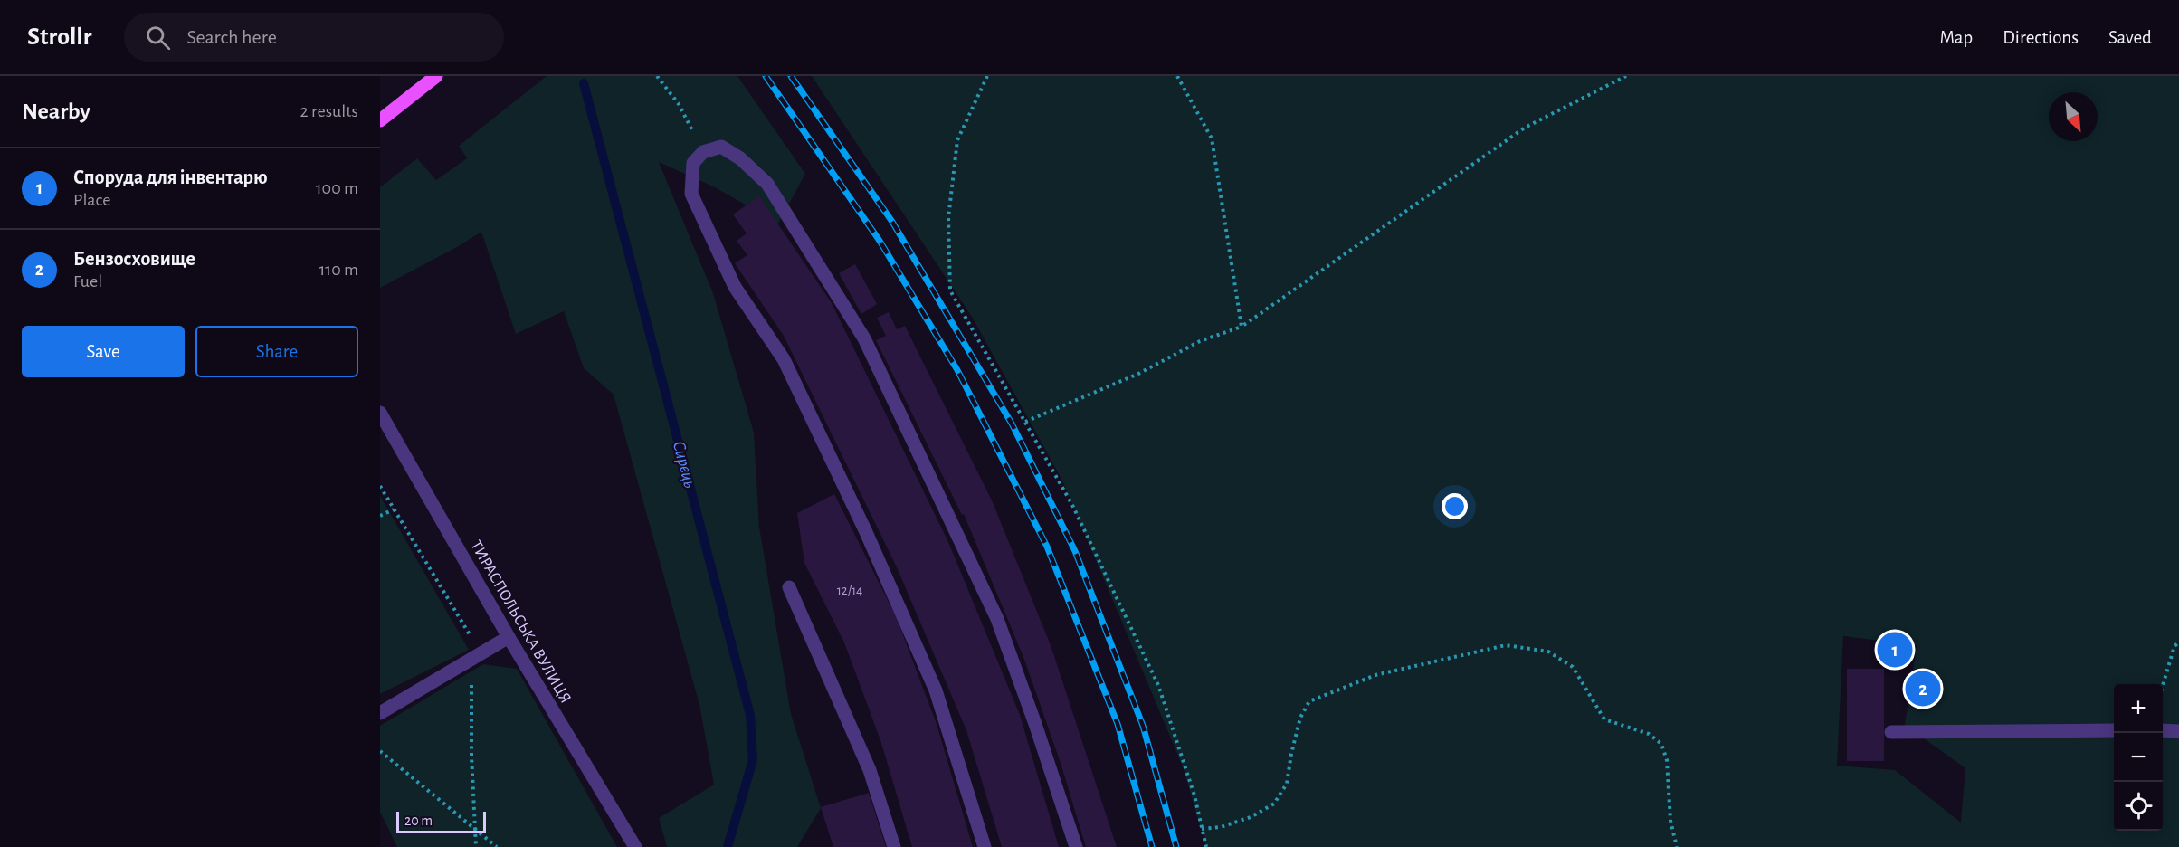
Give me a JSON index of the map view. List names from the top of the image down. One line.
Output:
{"streets":{"street":["ТИРАСПОЛЬСЬКА ВУЛИЦЯ"]},"water":["Сирець"],"house_numbers":["12/14"],"scale_bar":"20 m","north":"bottom right","page":{"header":"Strollr","search":"Search here","nav":["Map","Directions","Saved"],"heading":["Nearby","2 results"],"list":[{"mark":"1","name":"Споруда для інвентарю","note":"Place","value":"100 m"},{"mark":"2","name":"Бензосховище","note":"Fuel","value":"110 m"}],"buttons":["Save","Share"],"pins":["1","2"],"map_buttons":["+","−"],"scale":"20 m"}}
